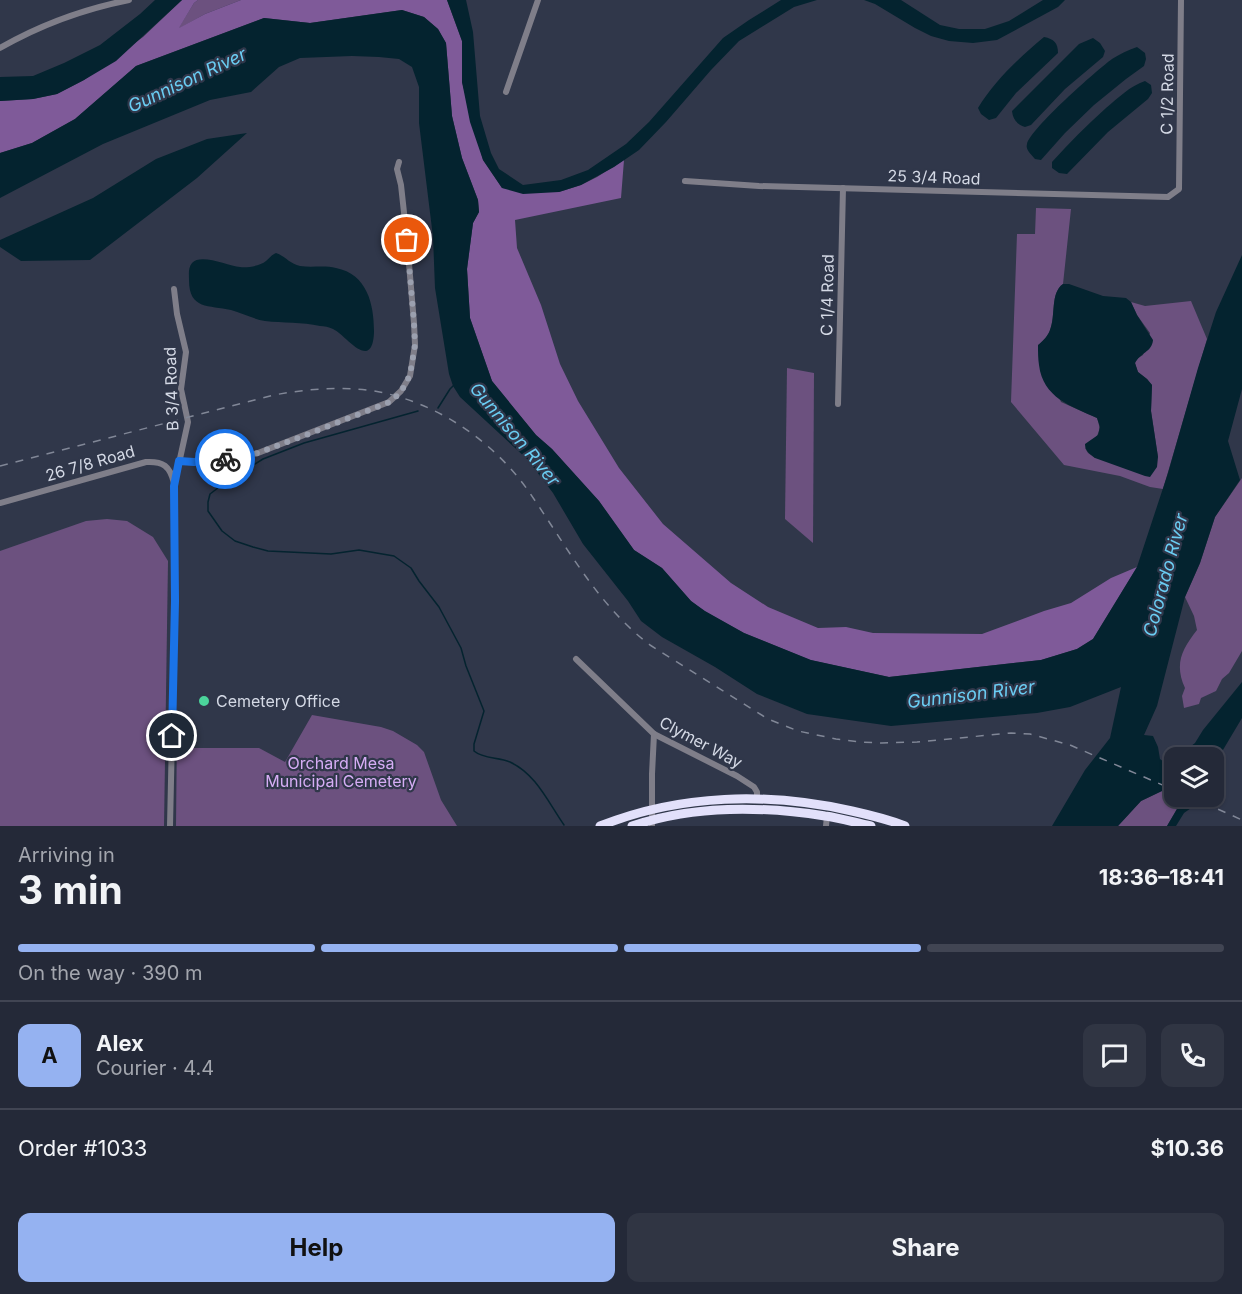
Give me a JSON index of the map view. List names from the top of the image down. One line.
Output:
{"streets":{"street":["C 1/2 Road","25 3/4 Road","C 1/4 Road","B 3/4 Road","26 7/8 Road","Clymer Way"]},"crossings":[["C 1/2 Road","25 3/4 Road"],["25 3/4 Road","C 1/4 Road"],["B 3/4 Road","26 7/8 Road"]],"water":["Gunnison River","Colorado River"],"parks":["Orchard Mesa Municipal Cemetery"],"places":["Cemetery Office"],"page":{"heading":["3 min","Arriving in","18:36–18:41"],"panel":["Alex","Courier · 4.4","Order #1033","$10.36"],"bar":"On the way · 390 m","round":"A","buttons":["Help","Share"]}}
